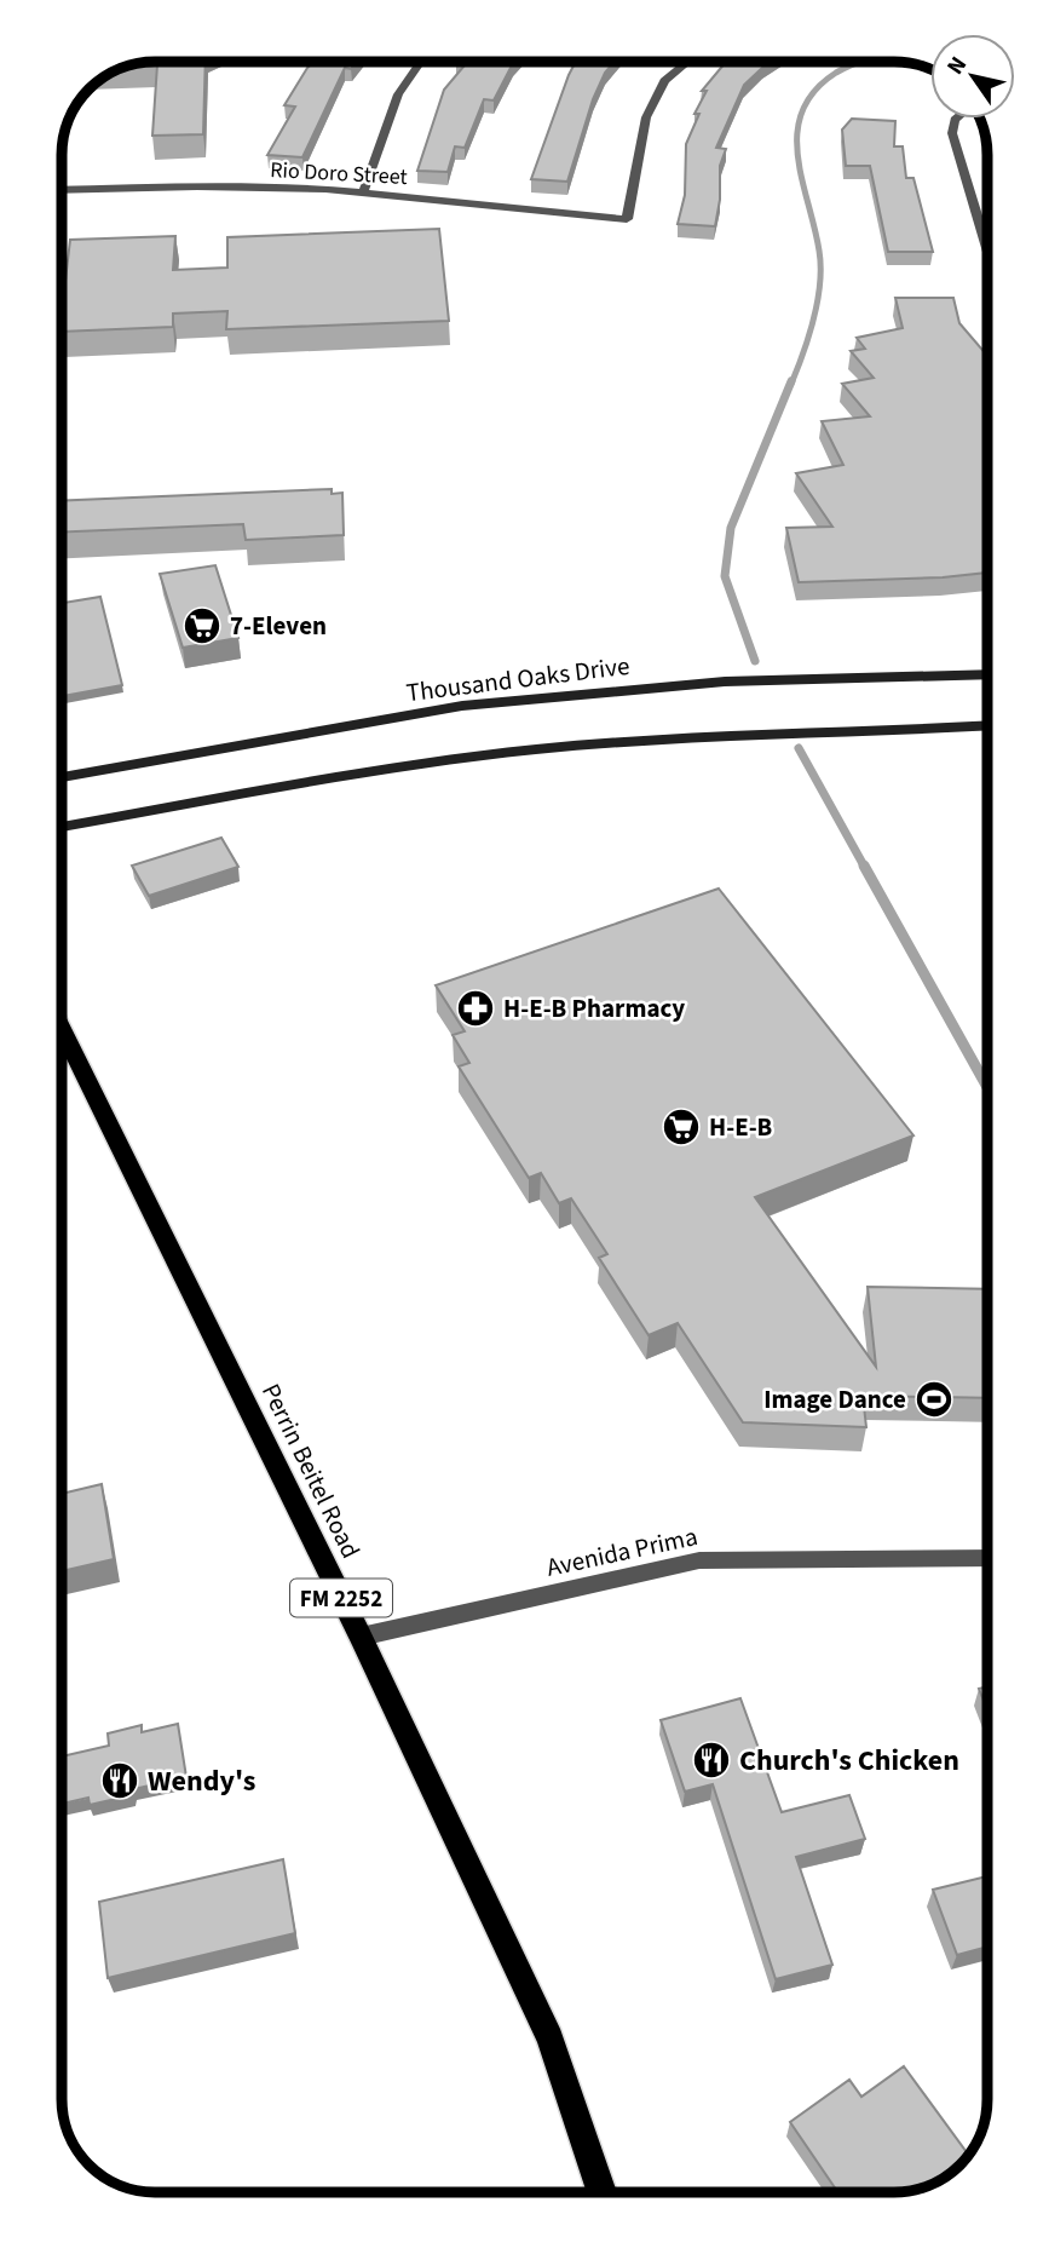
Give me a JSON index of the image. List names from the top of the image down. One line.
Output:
{"streets":{"main road":["Thousand Oaks Drive","Perrin Beitel Road","FM 2252"],"street":["Rio Doro Street","Avenida Prima"]},"crossings":[["Perrin Beitel Road","Avenida Prima"]],"places":{"supermarket":["7-Eleven","H-E-B"],"pharmacy":["H-E-B Pharmacy"],"sports":["Image Dance"],"restaurant":["Church's Chicken","Wendy's"]},"north":"top left"}
